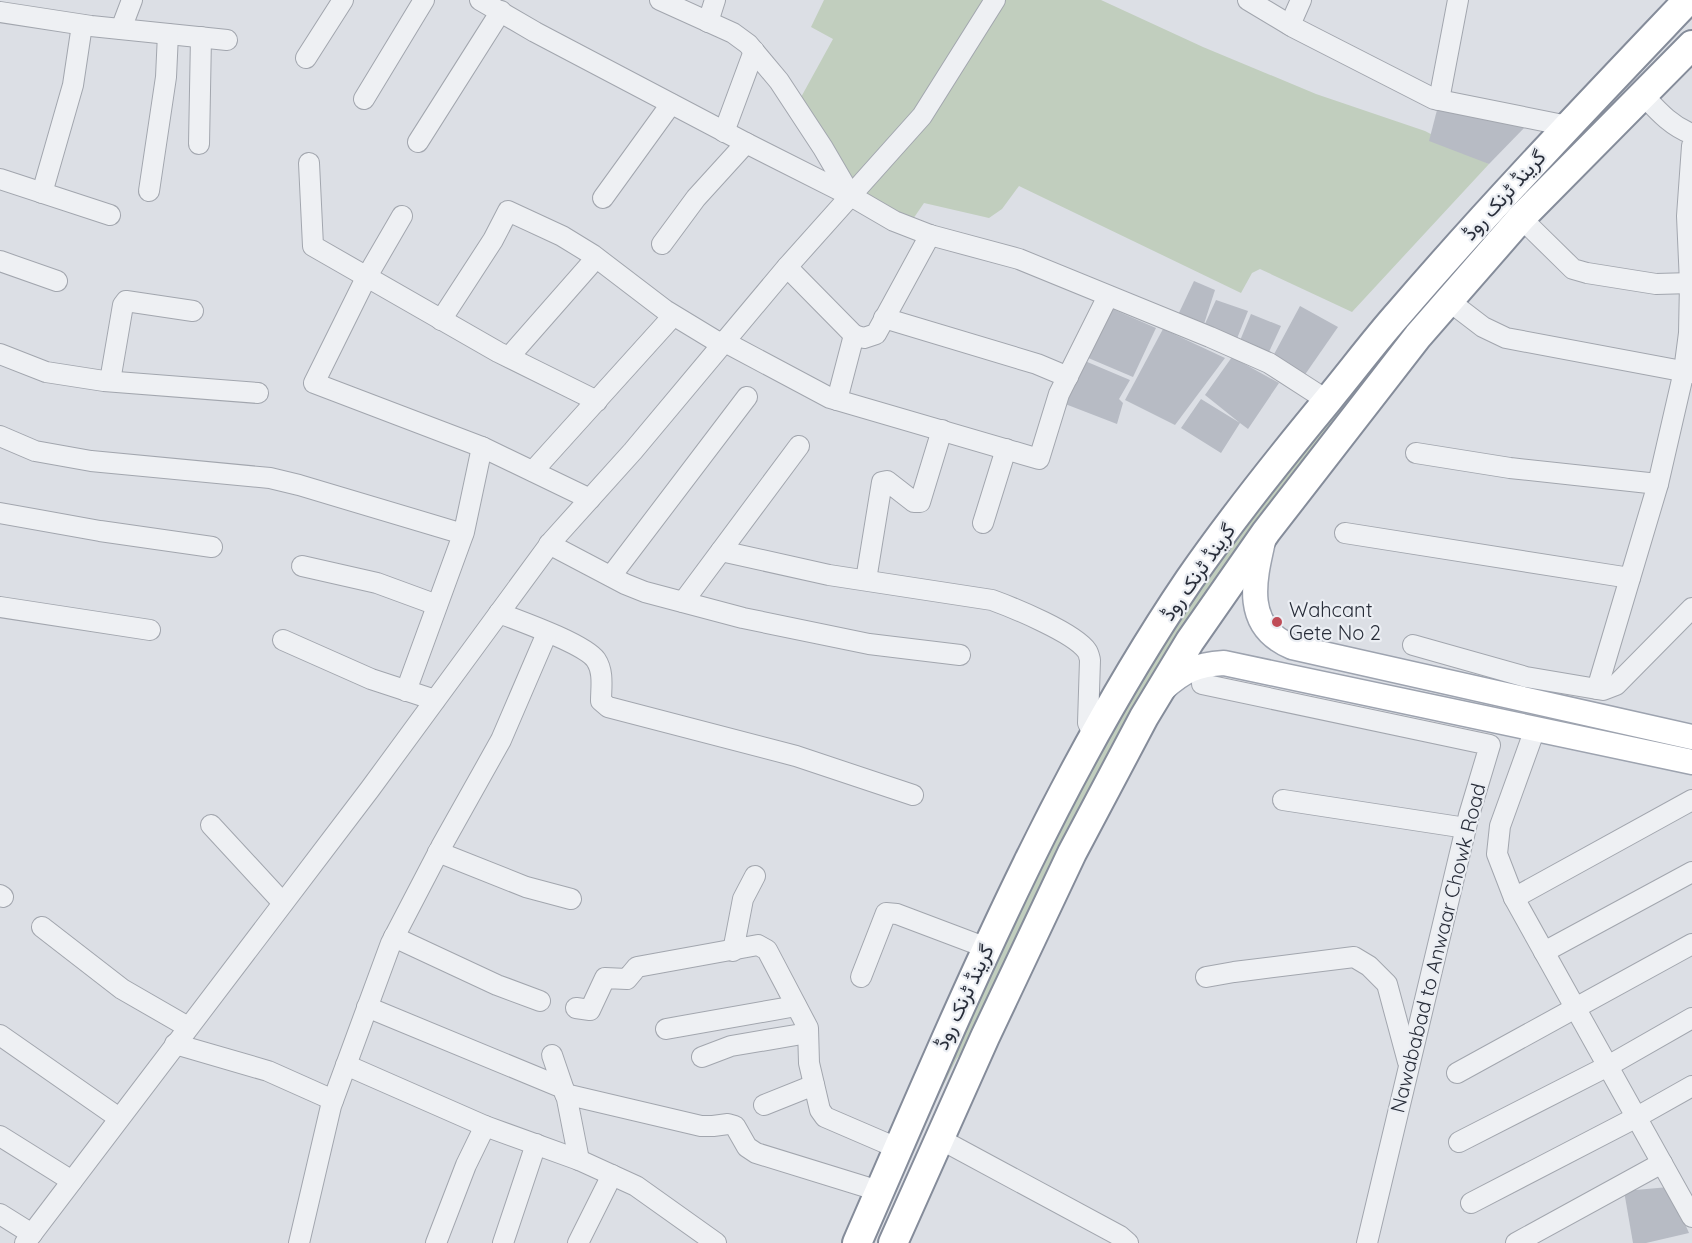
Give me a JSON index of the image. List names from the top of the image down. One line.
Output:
{"streets":{"highway":["گرینڈ ٹرنک روڈ"],"street":["Nawababad to Anwaar Chowk Road"]},"places":["Wahcant Gete No 2"]}
